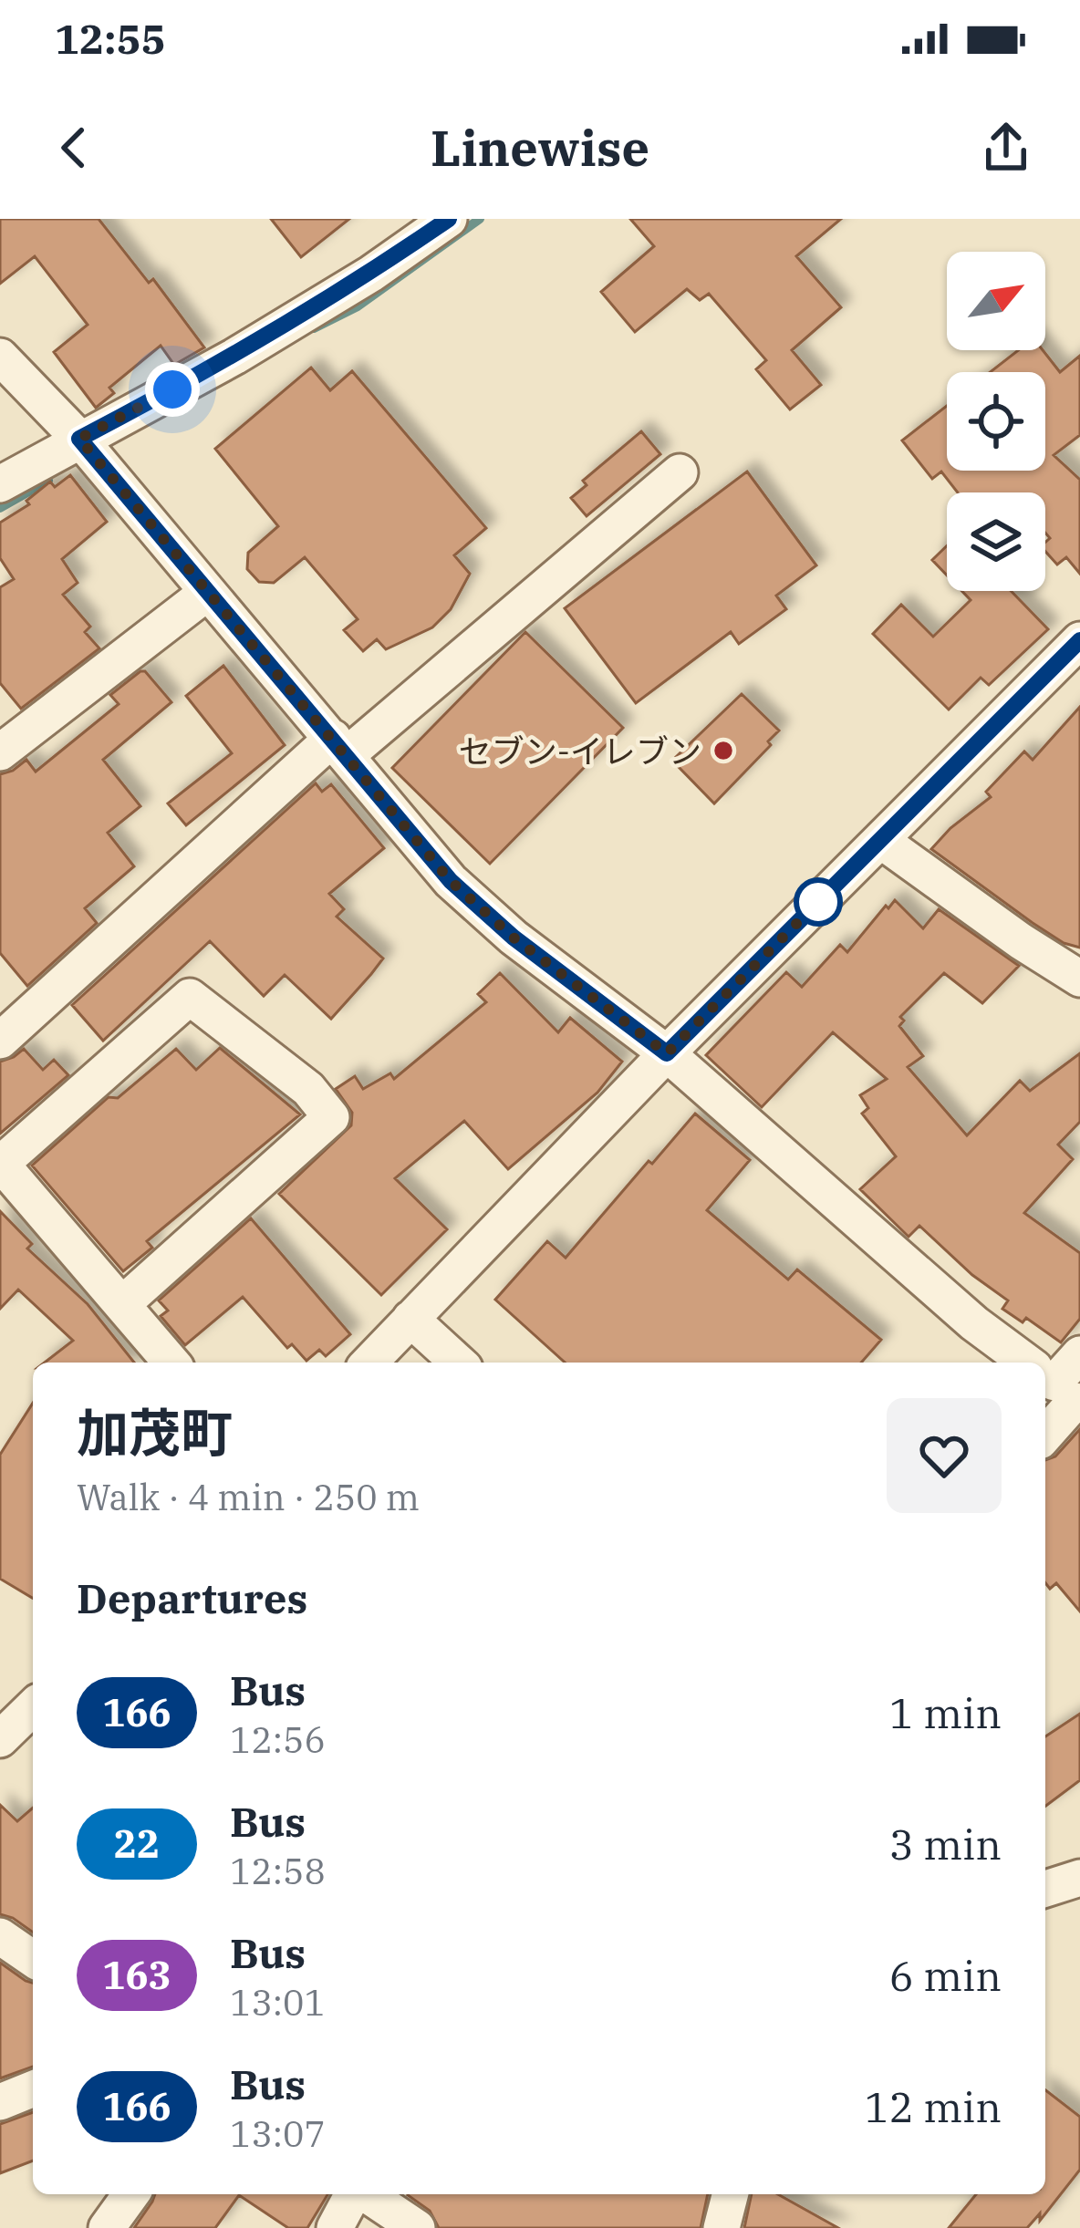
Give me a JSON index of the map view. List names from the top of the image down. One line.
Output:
{"places":["セブン-イレブン"],"lines":["bus line 166"],"north":"top right","page":{"status":"12:55","header":"Linewise","heading":[["加茂町","Walk · 4 min · 250 m"],"Departures"],"list":[{"mark":"166","name":"Bus","note":"12:56","value":"1 min"},{"mark":"22","name":"Bus","note":"12:58","value":"3 min"},{"mark":"163","name":"Bus","note":"13:01","value":"6 min"},{"mark":"166","name":"Bus","note":"13:07","value":"12 min"}]}}
